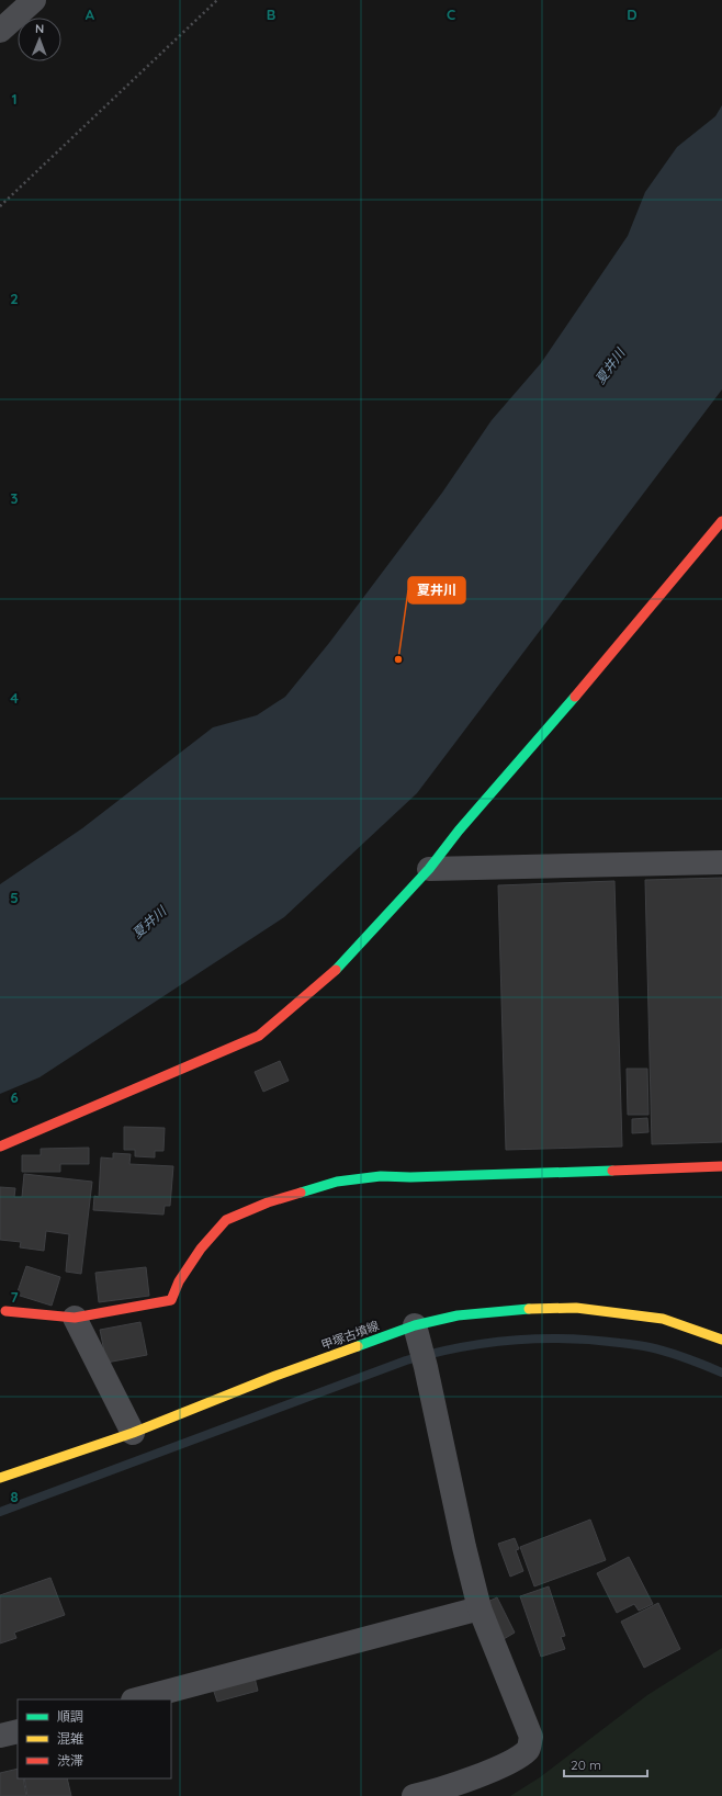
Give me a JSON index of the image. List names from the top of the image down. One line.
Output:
{"streets":{"street":["甲塚古墳線"]},"water":["夏井川"],"places":["夏井川"],"legend":["順調","混雑","渋滞"],"scale_bar":"20 m","north":"top","grid":{"columns":["A","B","C","D"],"rows":["1","2","3","4","5","6","7","8"]}}
